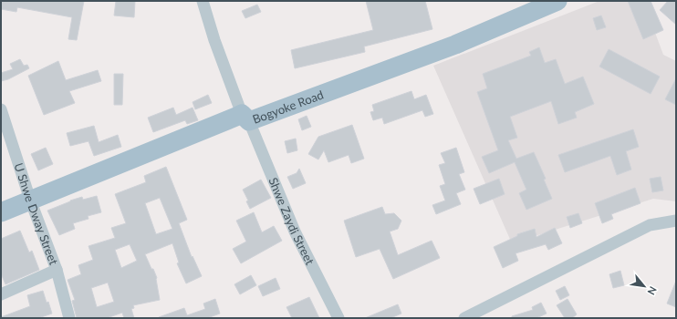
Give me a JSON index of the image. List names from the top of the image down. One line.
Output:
{"streets":{"main road":["Bogyoke Road"],"street":["U Shwe Dway Street","Shwe Zaydi Street"]},"crossings":[["Bogyoke Road","U Shwe Dway Street"],["Bogyoke Road","Shwe Zaydi Street"]],"north":"bottom right"}
